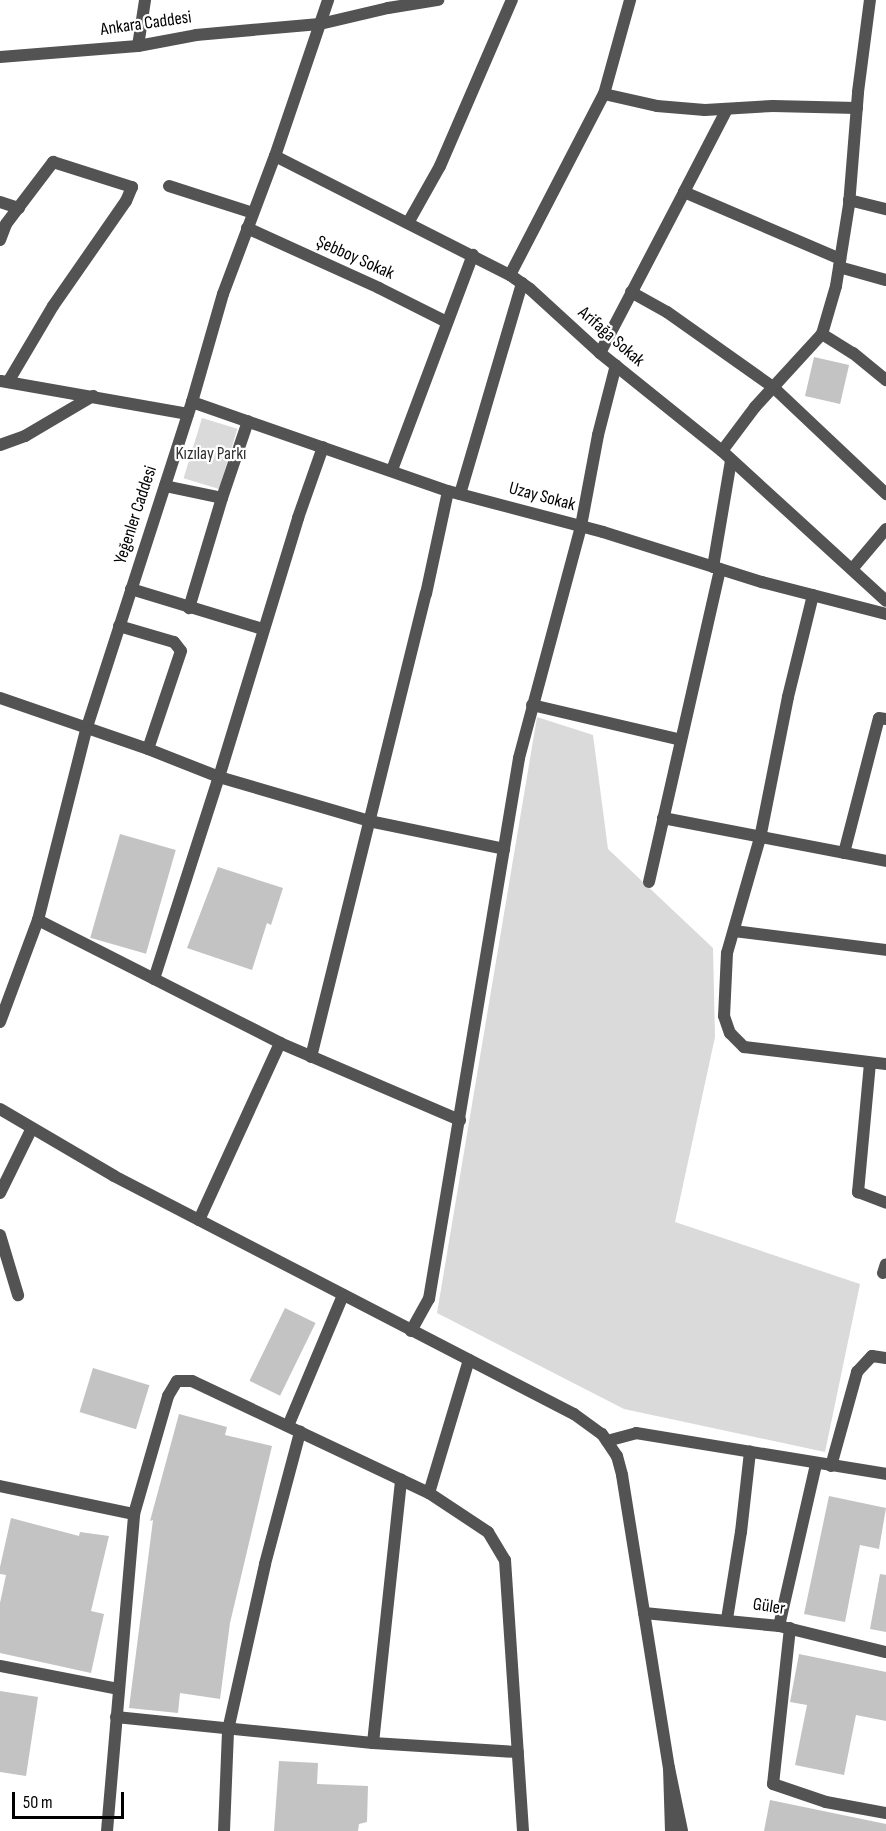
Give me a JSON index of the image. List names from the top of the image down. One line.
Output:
{"streets":{"street":["Ankara Caddesi","Şebboy Sokak","Arifağa Sokak","Uzay Sokak","Yeğenler Caddesi","Güler"]},"crossings":[["Ankara Caddesi","Yeğenler Caddesi"],["Şebboy Sokak","Yeğenler Caddesi"],["Arifağa Sokak","Yeğenler Caddesi"],["Uzay Sokak","Yeğenler Caddesi"]],"parks":["Kızılay Parkı"],"scale_bar":"50 m"}
